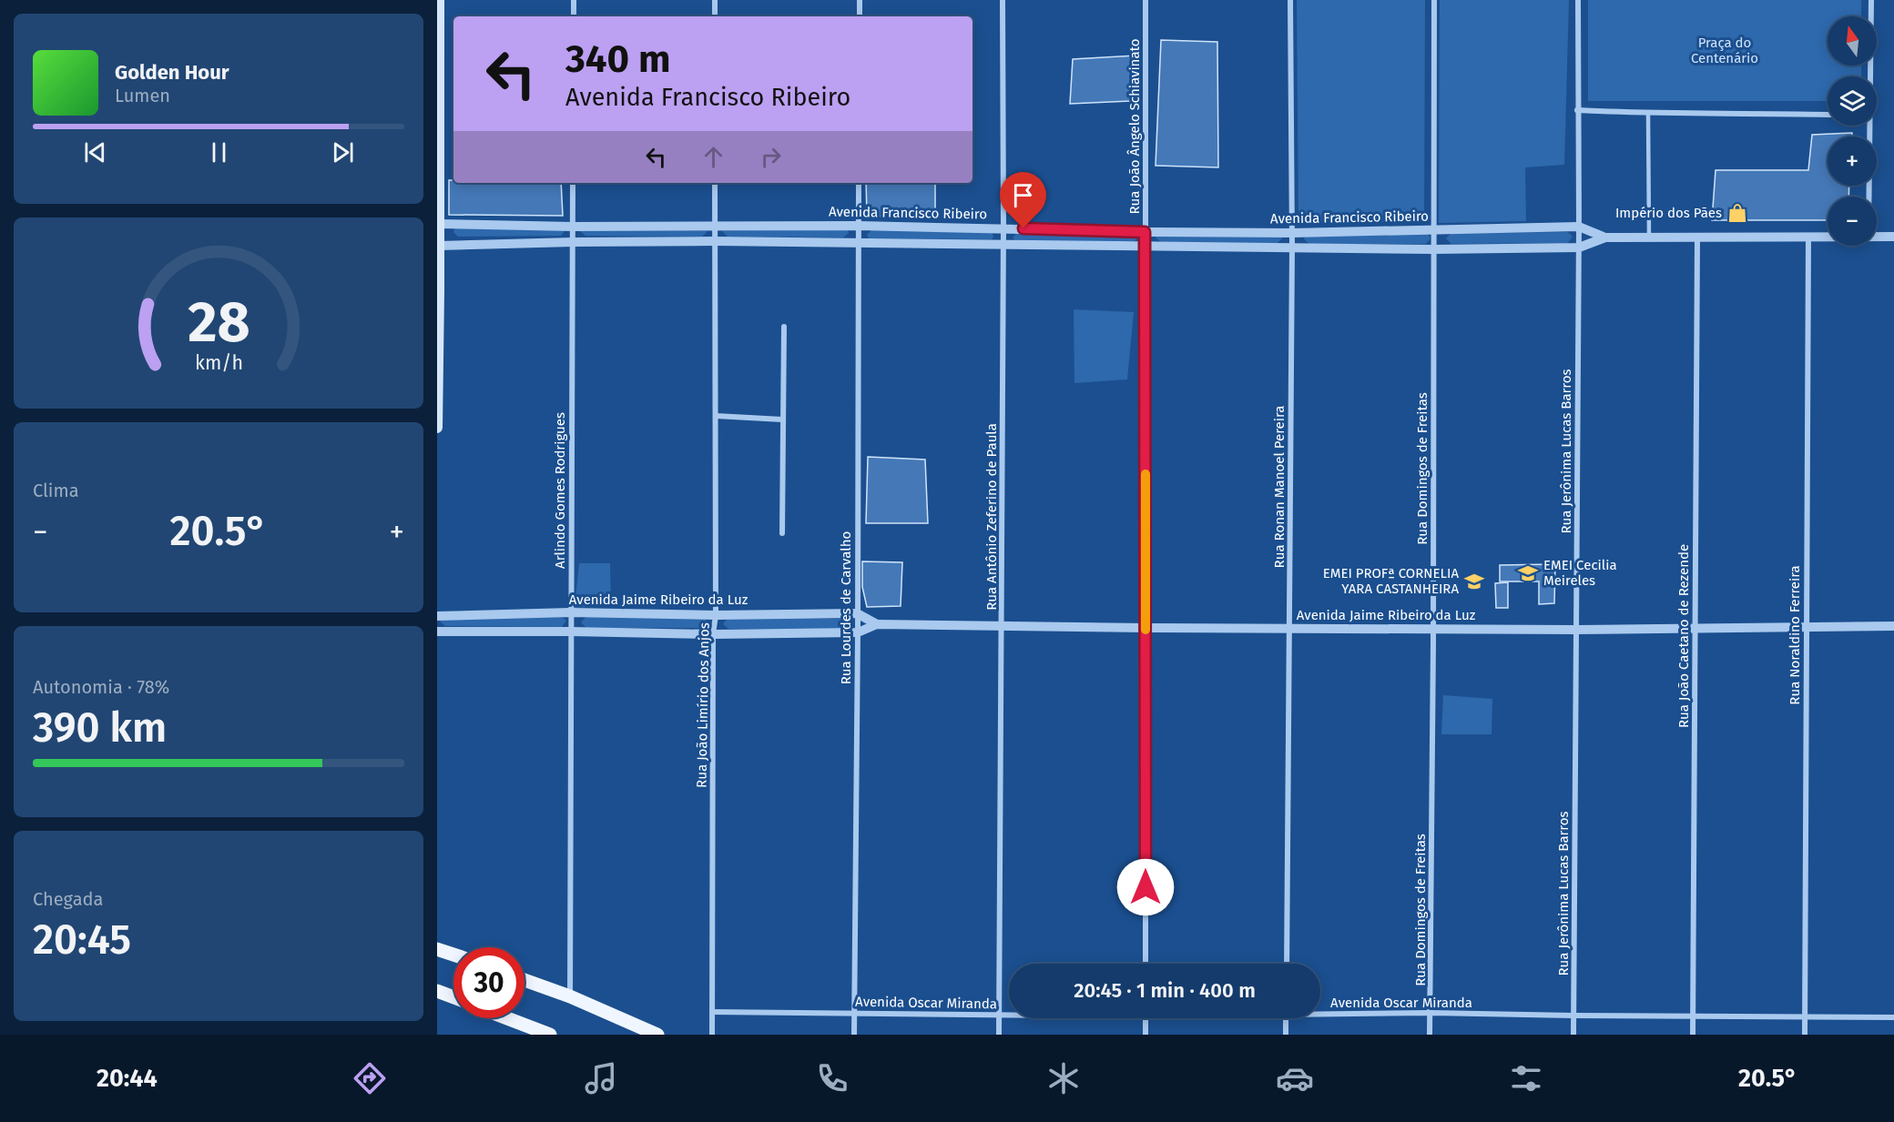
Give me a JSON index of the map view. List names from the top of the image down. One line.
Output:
{"streets":{"street":["Rua João Ângelo Schiavinato","Avenida Francisco Ribeiro","Rua Jerônima Lucas Barros","Rua Domingos de Freitas","Rua Ronan Manoel Pereira","Arlindo Gomes Rodrigues","Rua Antônio Zeferino de Paula","Avenida Jaime Ribeiro da Luz","Rua Lourdes de Carvalho","Rua Noraldino Ferreira","Rua João Caetano de Rezende","Rua João Limírio dos Anjos","Avenida Oscar Miranda"]},"crossings":[["Rua João Ângelo Schiavinato","Avenida Francisco Ribeiro"],["Rua João Ângelo Schiavinato","Avenida Jaime Ribeiro da Luz"],["Avenida Francisco Ribeiro","Rua Jerônima Lucas Barros"],["Avenida Francisco Ribeiro","Rua Domingos de Freitas"],["Avenida Francisco Ribeiro","Rua Ronan Manoel Pereira"],["Avenida Francisco Ribeiro","Arlindo Gomes Rodrigues"],["Avenida Francisco Ribeiro","Rua Antônio Zeferino de Paula"],["Avenida Francisco Ribeiro","Rua Lourdes de Carvalho"],["Avenida Francisco Ribeiro","Rua Noraldino Ferreira"],["Avenida Francisco Ribeiro","Rua João Caetano de Rezende"],["Avenida Francisco Ribeiro","Rua João Limírio dos Anjos"],["Rua Jerônima Lucas Barros","Avenida Jaime Ribeiro da Luz"],["Rua Jerônima Lucas Barros","Avenida Oscar Miranda"],["Rua Domingos de Freitas","Avenida Jaime Ribeiro da Luz"],["Rua Domingos de Freitas","Avenida Oscar Miranda"],["Rua Ronan Manoel Pereira","Avenida Jaime Ribeiro da Luz"],["Arlindo Gomes Rodrigues","Avenida Jaime Ribeiro da Luz"],["Rua Antônio Zeferino de Paula","Avenida Jaime Ribeiro da Luz"],["Rua Antônio Zeferino de Paula","Avenida Oscar Miranda"],["Avenida Jaime Ribeiro da Luz","Rua Lourdes de Carvalho"],["Avenida Jaime Ribeiro da Luz","Rua Noraldino Ferreira"],["Avenida Jaime Ribeiro da Luz","Rua João Caetano de Rezende"],["Avenida Jaime Ribeiro da Luz","Rua João Limírio dos Anjos"],["Rua Lourdes de Carvalho","Avenida Oscar Miranda"],["Rua Noraldino Ferreira","Avenida Oscar Miranda"],["Rua João Caetano de Rezende","Avenida Oscar Miranda"],["Rua João Limírio dos Anjos","Avenida Oscar Miranda"]],"parks":["Praça do Centenário"],"places":{"shop":["Império dos Pães"],"school or university":["EMEI Cecilia Meireles","EMEI PROFª CORNELIA YARA CASTANHEIRA"]},"north":"top","page":{"map_buttons":["+","−"],"turn":["340 m","Avenida Francisco Ribeiro"],"song":["Golden Hour","Lumen"],"tile":["Clima",["Autonomia · 78%","390 km"],["Chegada","20:45"]],"heat":["−","20.5°","+"],"limit":"30","trip":"20:45 · 1 min · 400 m","tabs":["20:44","20.5°"],"gauge":["28","km/h"]}}
